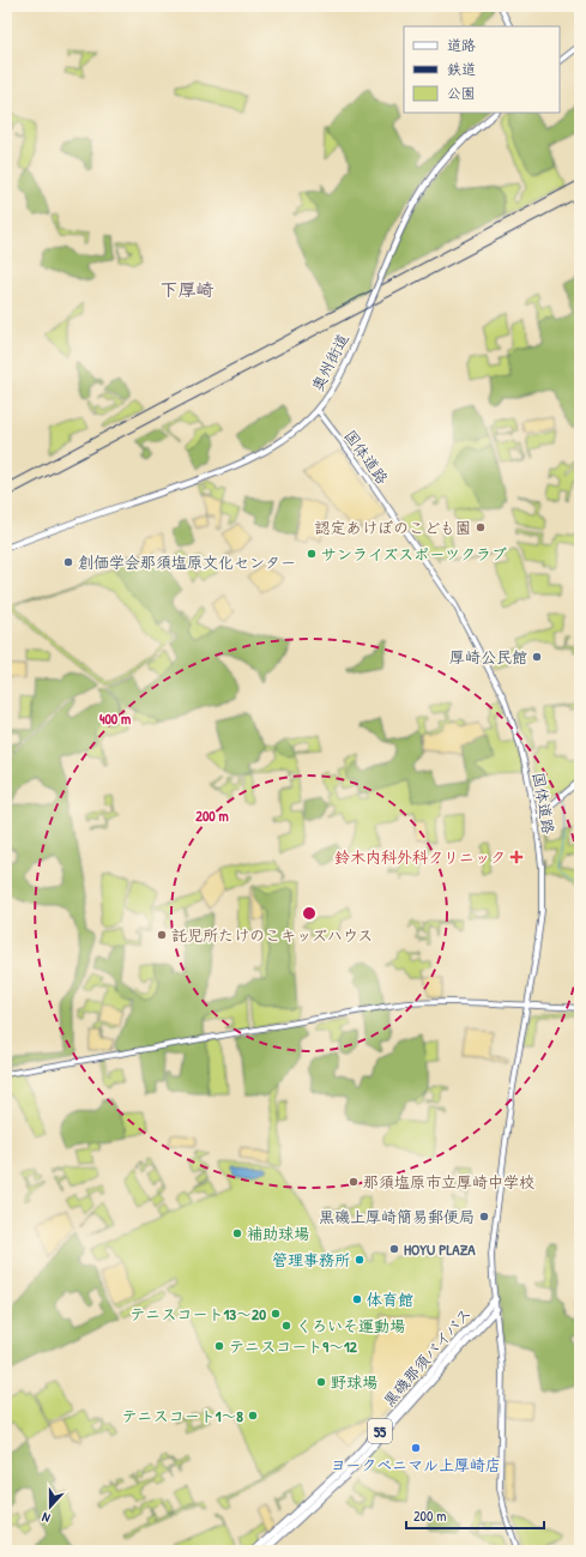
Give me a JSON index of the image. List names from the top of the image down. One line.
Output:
{"streets":{"main road":["奥州街道","黒磯那須バイパス","55"],"street":["国体道路"]},"crossings":[["奥州街道","国体道路"],["国体道路","黒磯那須バイパス"]],"districts":["下厚崎"],"places":{"other":["認定あけぼのこども園","サンライズスポーツクラブ","創価学会那須塩原文化センター","厚崎公民館","託児所たけのこキッズハウス","那須塩原市立厚崎中学校","黒磯上厚崎簡易郵便局","補助球場","HOYU PLAZA","管理事務所","体育館","テニスコート13～20","くろいそ運動場","テニスコート9～12","野球場","テニスコート1～8","ヨークベニマル上厚崎店"],"health":["鈴木内科外科クリニック"]},"legend":["道路","鉄道","公園"],"scale_bar":"200 m","north":"bottom","rings":["400 m","200 m"]}
